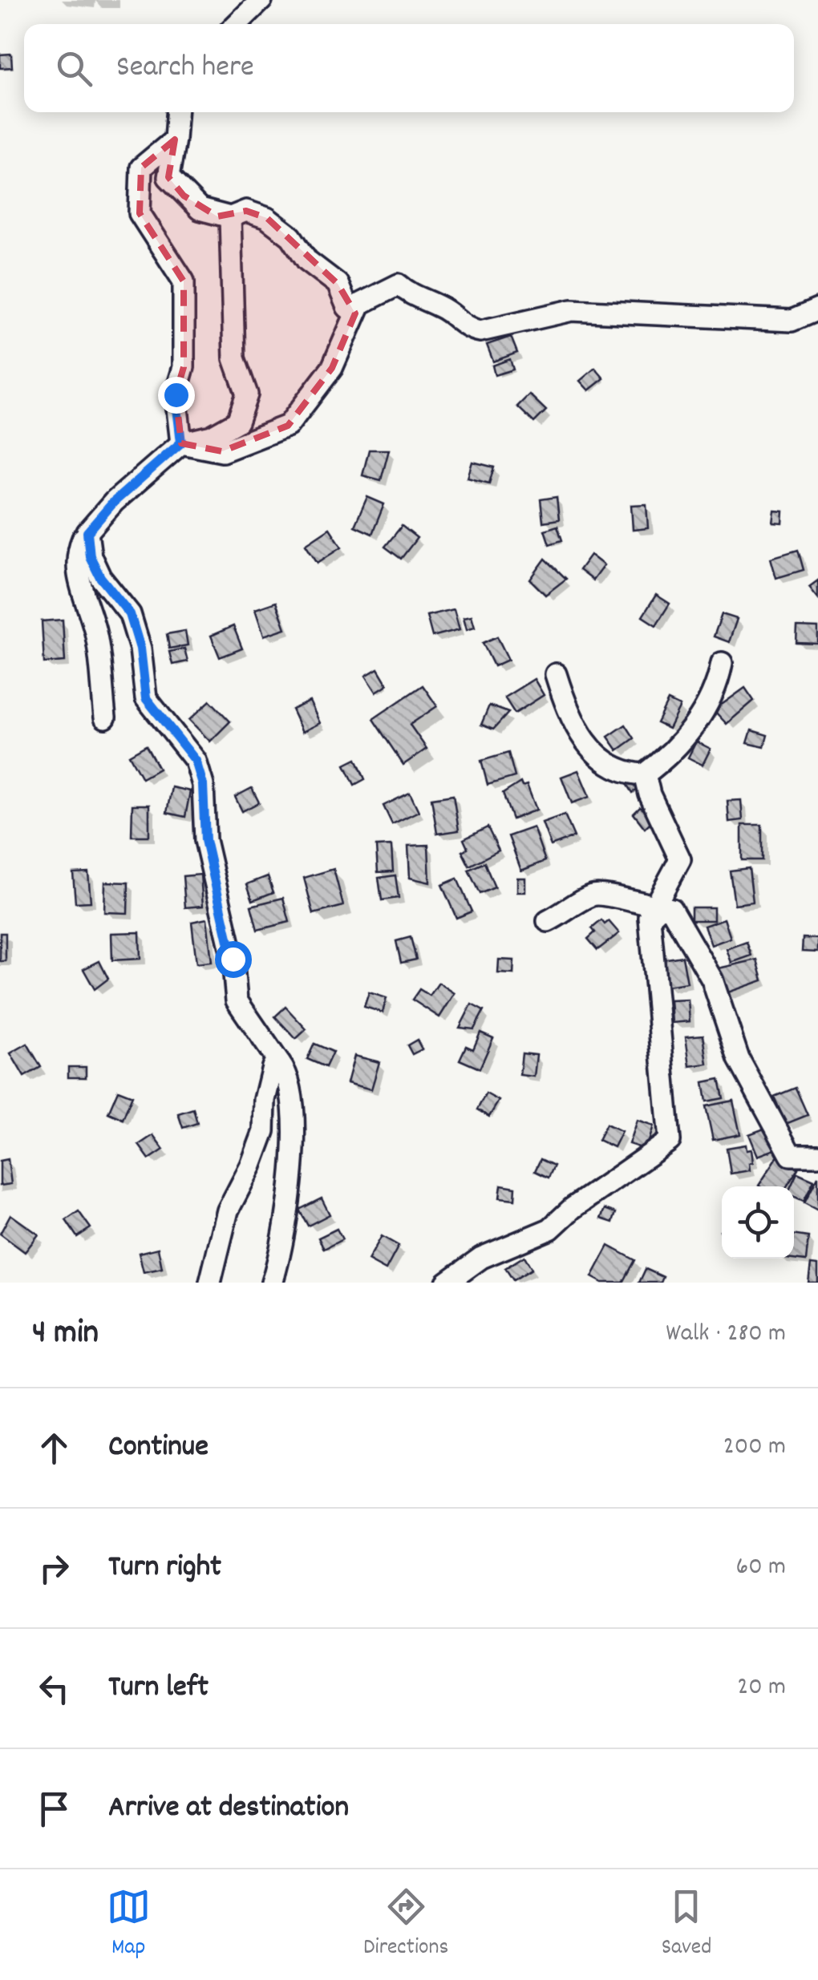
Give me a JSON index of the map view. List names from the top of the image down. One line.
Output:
{"page":{"search":"Search here","heading":["4 min","Walk · 280 m"],"list":[["Continue","200 m"],["Turn right","60 m"],["Turn left","20 m"],"Arrive at destination"],"nav":["Map","Directions","Saved"]}}
